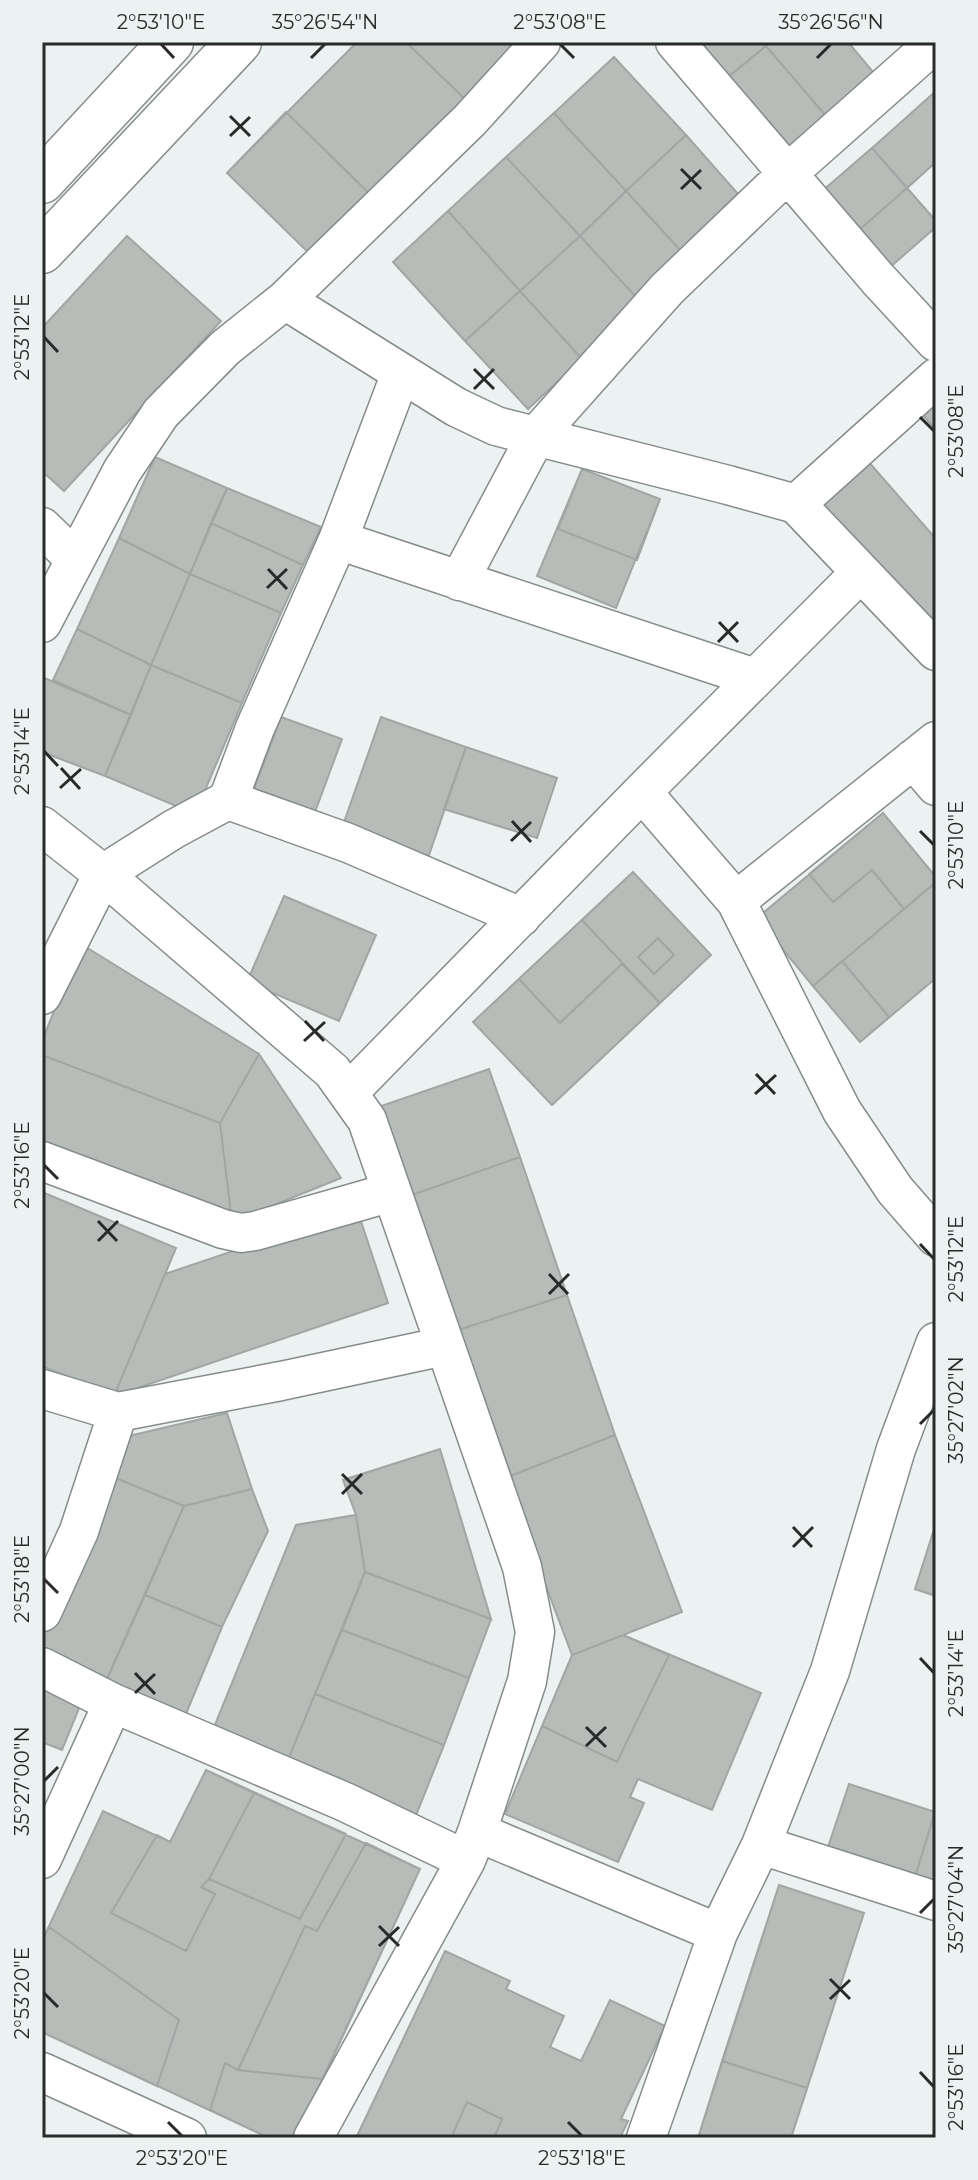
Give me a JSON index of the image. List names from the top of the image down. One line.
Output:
{"coordinates":["2°53'10\"E","35°26'54\"N","2°53'08\"E","35°26'56\"N","2°53'12\"E","2°53'14\"E","2°53'16\"E","35°27'02\"N","2°53'18\"E","35°27'00\"N","35°27'04\"N","2°53'20\"E"]}
